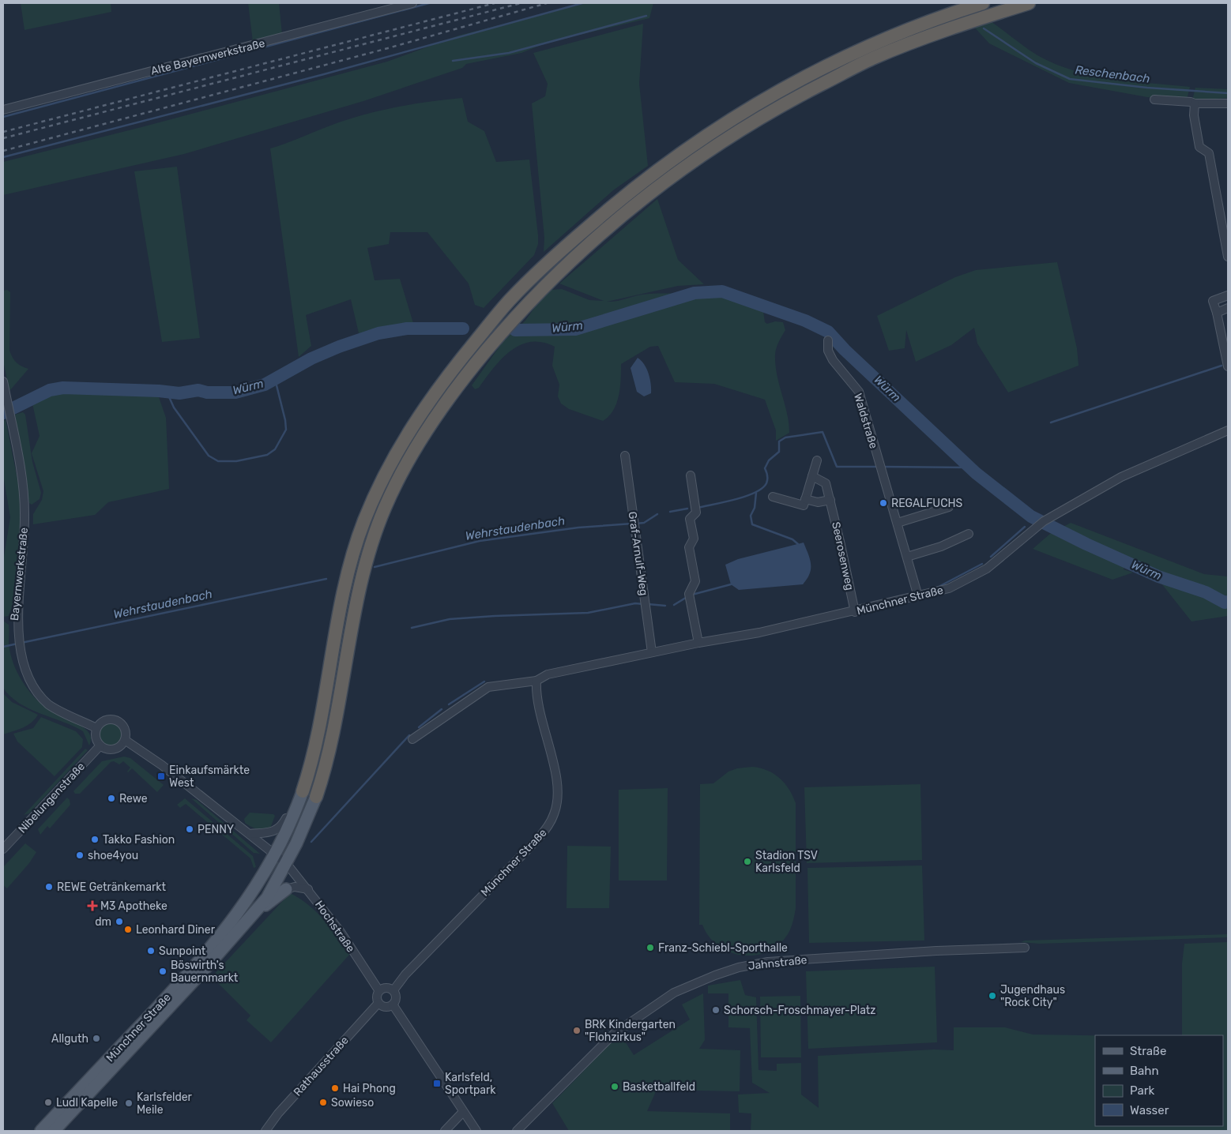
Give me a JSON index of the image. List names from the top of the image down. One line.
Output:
{"streets":{"main road":["Münchner Straße"],"street":["Alte Bayernwerkstraße","Waldstraße","Graf-Arnulf-Weg","Seerosenweg","Bayernwerkstraße","Nibelungenstraße","Hochstraße","Jahnstraße","Rathausstraße"]},"crossings":[["Waldstraße","Münchner Straße"],["Graf-Arnulf-Weg","Münchner Straße"],["Seerosenweg","Münchner Straße"],["Bayernwerkstraße","Nibelungenstraße"],["Münchner Straße","Hochstraße"],["Münchner Straße","Rathausstraße"],["Hochstraße","Rathausstraße"]],"water":["Reschenbach","Würm","Wehrstaudenbach"],"places":{"other":["REGALFUCHS","Rewe","PENNY","Takko Fashion","shoe4you","Stadion TSV Karlsfeld","REWE Getränkemarkt","dm","Leonhard Diner","Franz-Schiebl-Sporthalle","Sunpoint","Böswirth's Bauernmarkt","Jugendhaus \"Rock City\"","Schorsch-Froschmayer-Platz","BRK Kindergarten \"Flohzirkus\"","Allguth","Basketballfeld","Hai Phong","Ludl Kapelle","Sowieso","Karlsfelder Meile"],"transit":["Einkaufsmärkte West","Karlsfeld, Sportpark"],"health":["M3 Apotheke"]},"legend":["Straße","Bahn","Park","Wasser"]}
